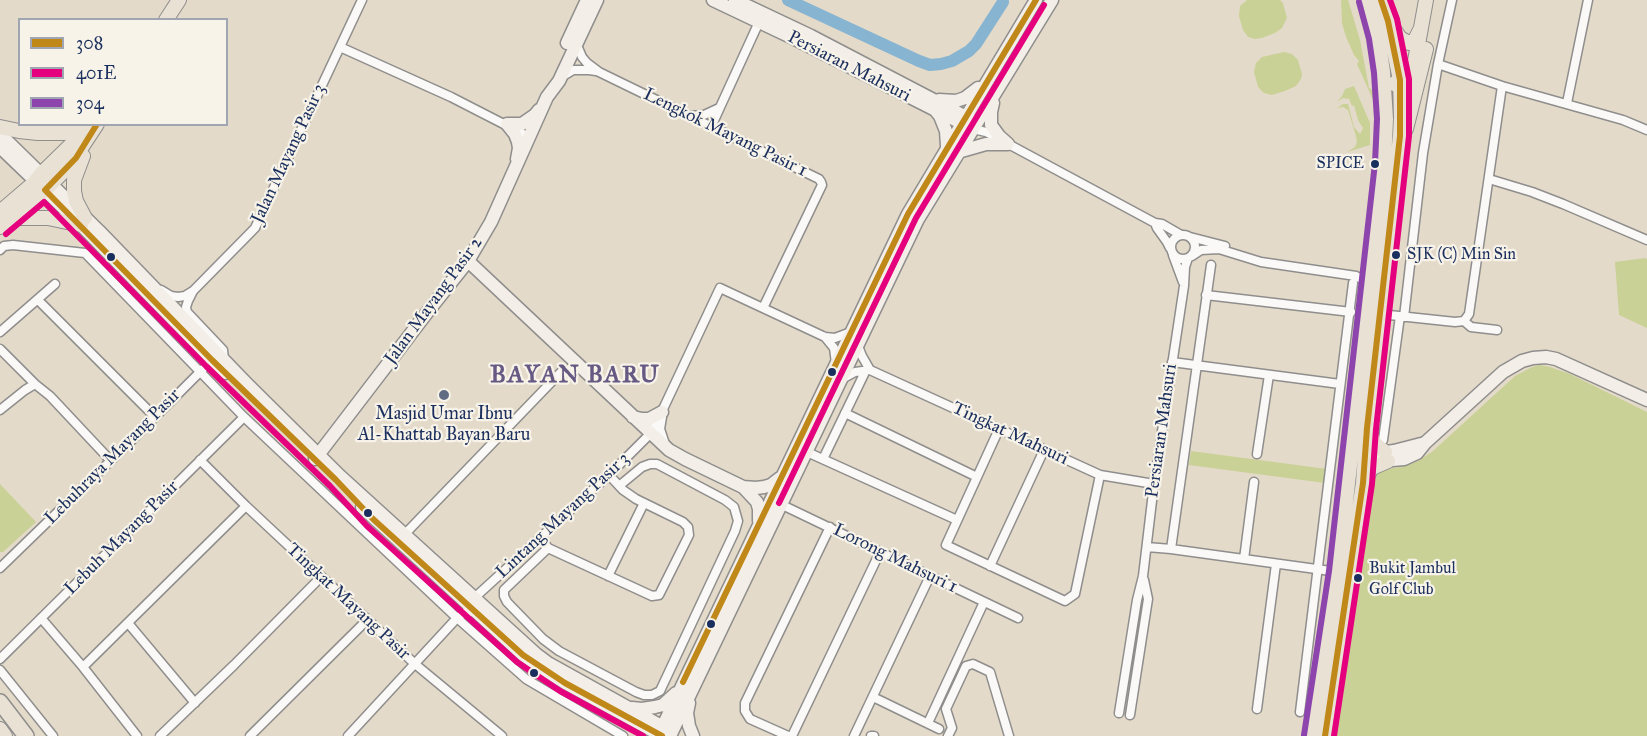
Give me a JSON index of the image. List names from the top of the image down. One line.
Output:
{"streets":{"street":["Persiaran Mahsuri","Lengkok Mayang Pasir 1","Jalan Mayang Pasir 3","Jalan Mayang Pasir 2","Tingkat Mahsuri","Lebuhraya Mayang Pasir","Lintang Mayang Pasir 3","Lebuh Mayang Pasir","Lorong Mahsuri 1","Tingkat Mayang Pasir"]},"crossings":[["Persiaran Mahsuri","Tingkat Mahsuri"],["Lengkok Mayang Pasir 1","Jalan Mayang Pasir 2"],["Lengkok Mayang Pasir 1","Lintang Mayang Pasir 3"],["Lebuh Mayang Pasir","Tingkat Mayang Pasir"]],"districts":["BAYAN BARU"],"places":["SPICE","SJK (C) Min Sin","Masjid Umar Ibnu Al-Khattab Bayan Baru","Bukit Jambul Golf Club"],"lines":["transit line 308","transit line 401E","transit line 304"],"legend":["308","401E","304"]}
